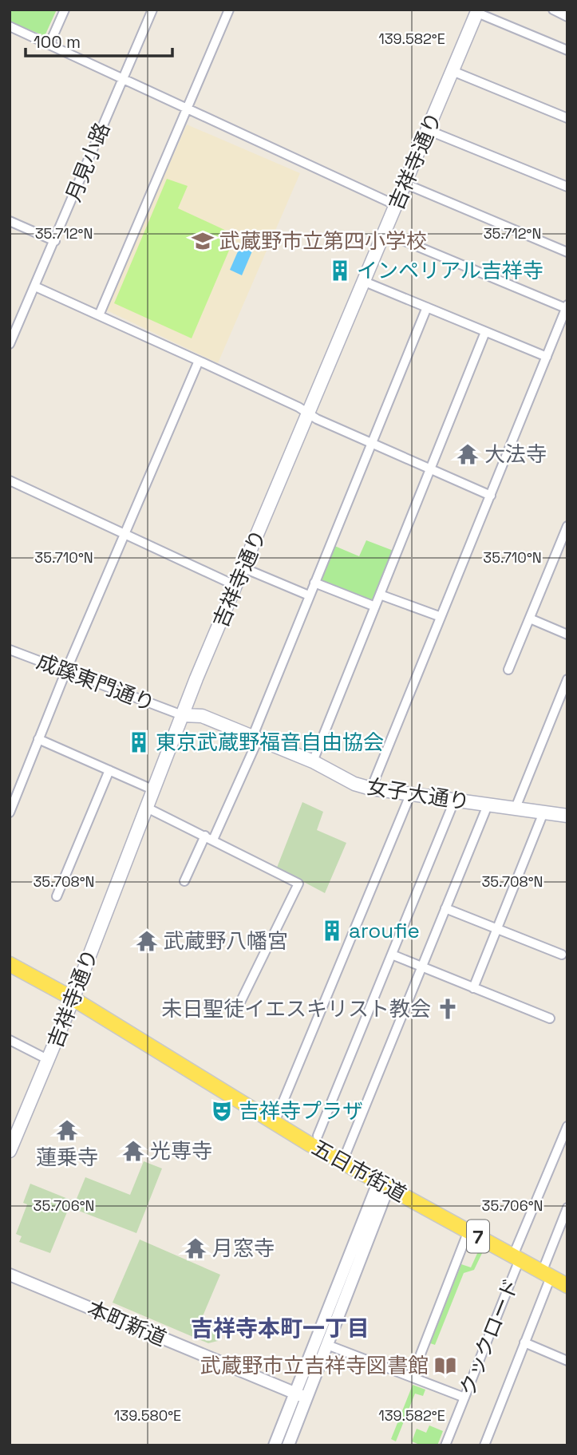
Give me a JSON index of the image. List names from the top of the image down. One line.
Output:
{"streets":{"main road":["吉祥寺通り","女子大通り","五日市街道","7"],"street":["月見小路","成蹊東門通り","本町新道","クックロード"]},"crossings":[["吉祥寺通り","成蹊東門通り"],["吉祥寺通り","女子大通り"],["吉祥寺通り","五日市街道"],["成蹊東門通り","女子大通り"],["五日市街道","クックロード"]],"districts":["吉祥寺本町一丁目"],"places":{"school or university":["武蔵野市立第四小学校"],"building":["インペリアル吉祥寺","東京武蔵野福音自由協会","aroufie"],"temple":["大法寺","武蔵野八幡宮","蓮乗寺","光専寺","月窓寺"],"church":["未日聖徒イエスキリスト教会"],"theatre":["吉祥寺プラザ"],"library":["武蔵野市立吉祥寺図書館"]},"scale_bar":"100 m","coordinates":["139.582°E","35.712°N","35.710°N","35.708°N","35.706°N","139.580°E"]}
